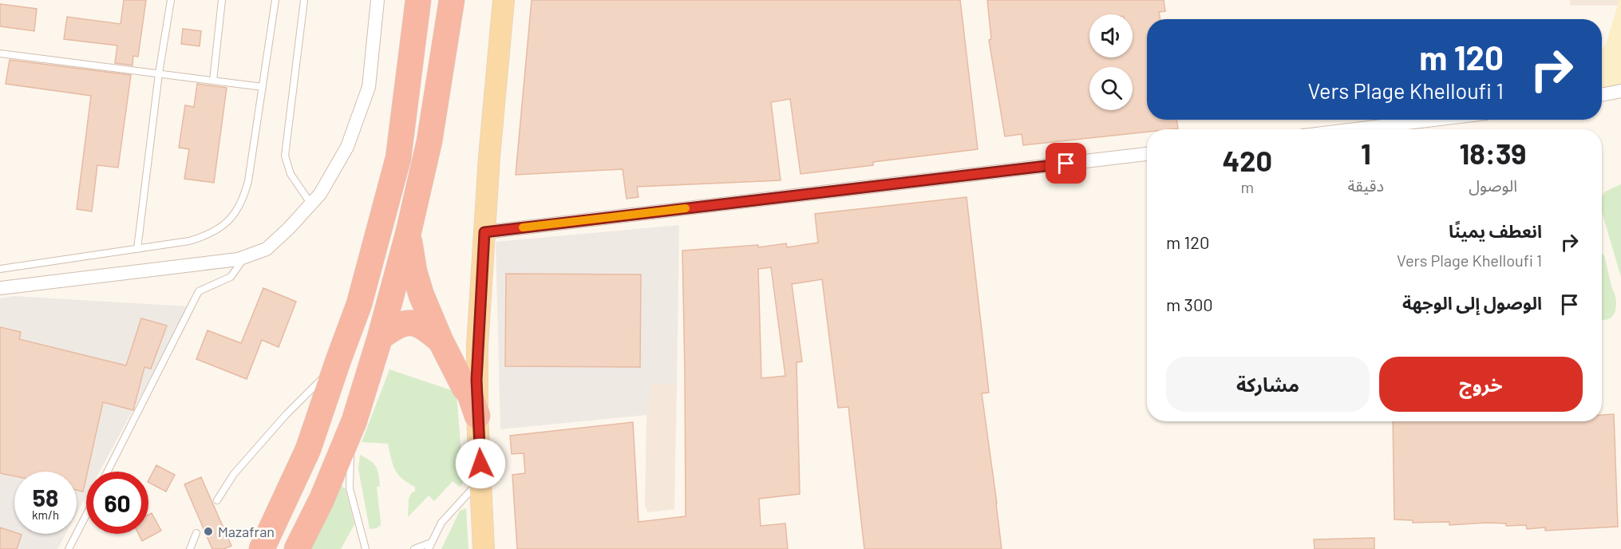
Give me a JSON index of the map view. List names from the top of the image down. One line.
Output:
{"places":["Mazafran"],"page":{"turn":["120 m","Vers Plage Khelloufi 1"],"eta":["18:39","الوصول","1","دقيقة","420","m"],"list":[{"name":"انعطف يمينًا","note":"Vers Plage Khelloufi 1","value":"120 m"},{"name":"الوصول إلى الوجهة","value":"300 m"}],"buttons":["خروج","مشاركة"],"speed":"58 km/h","limit":"60"}}
